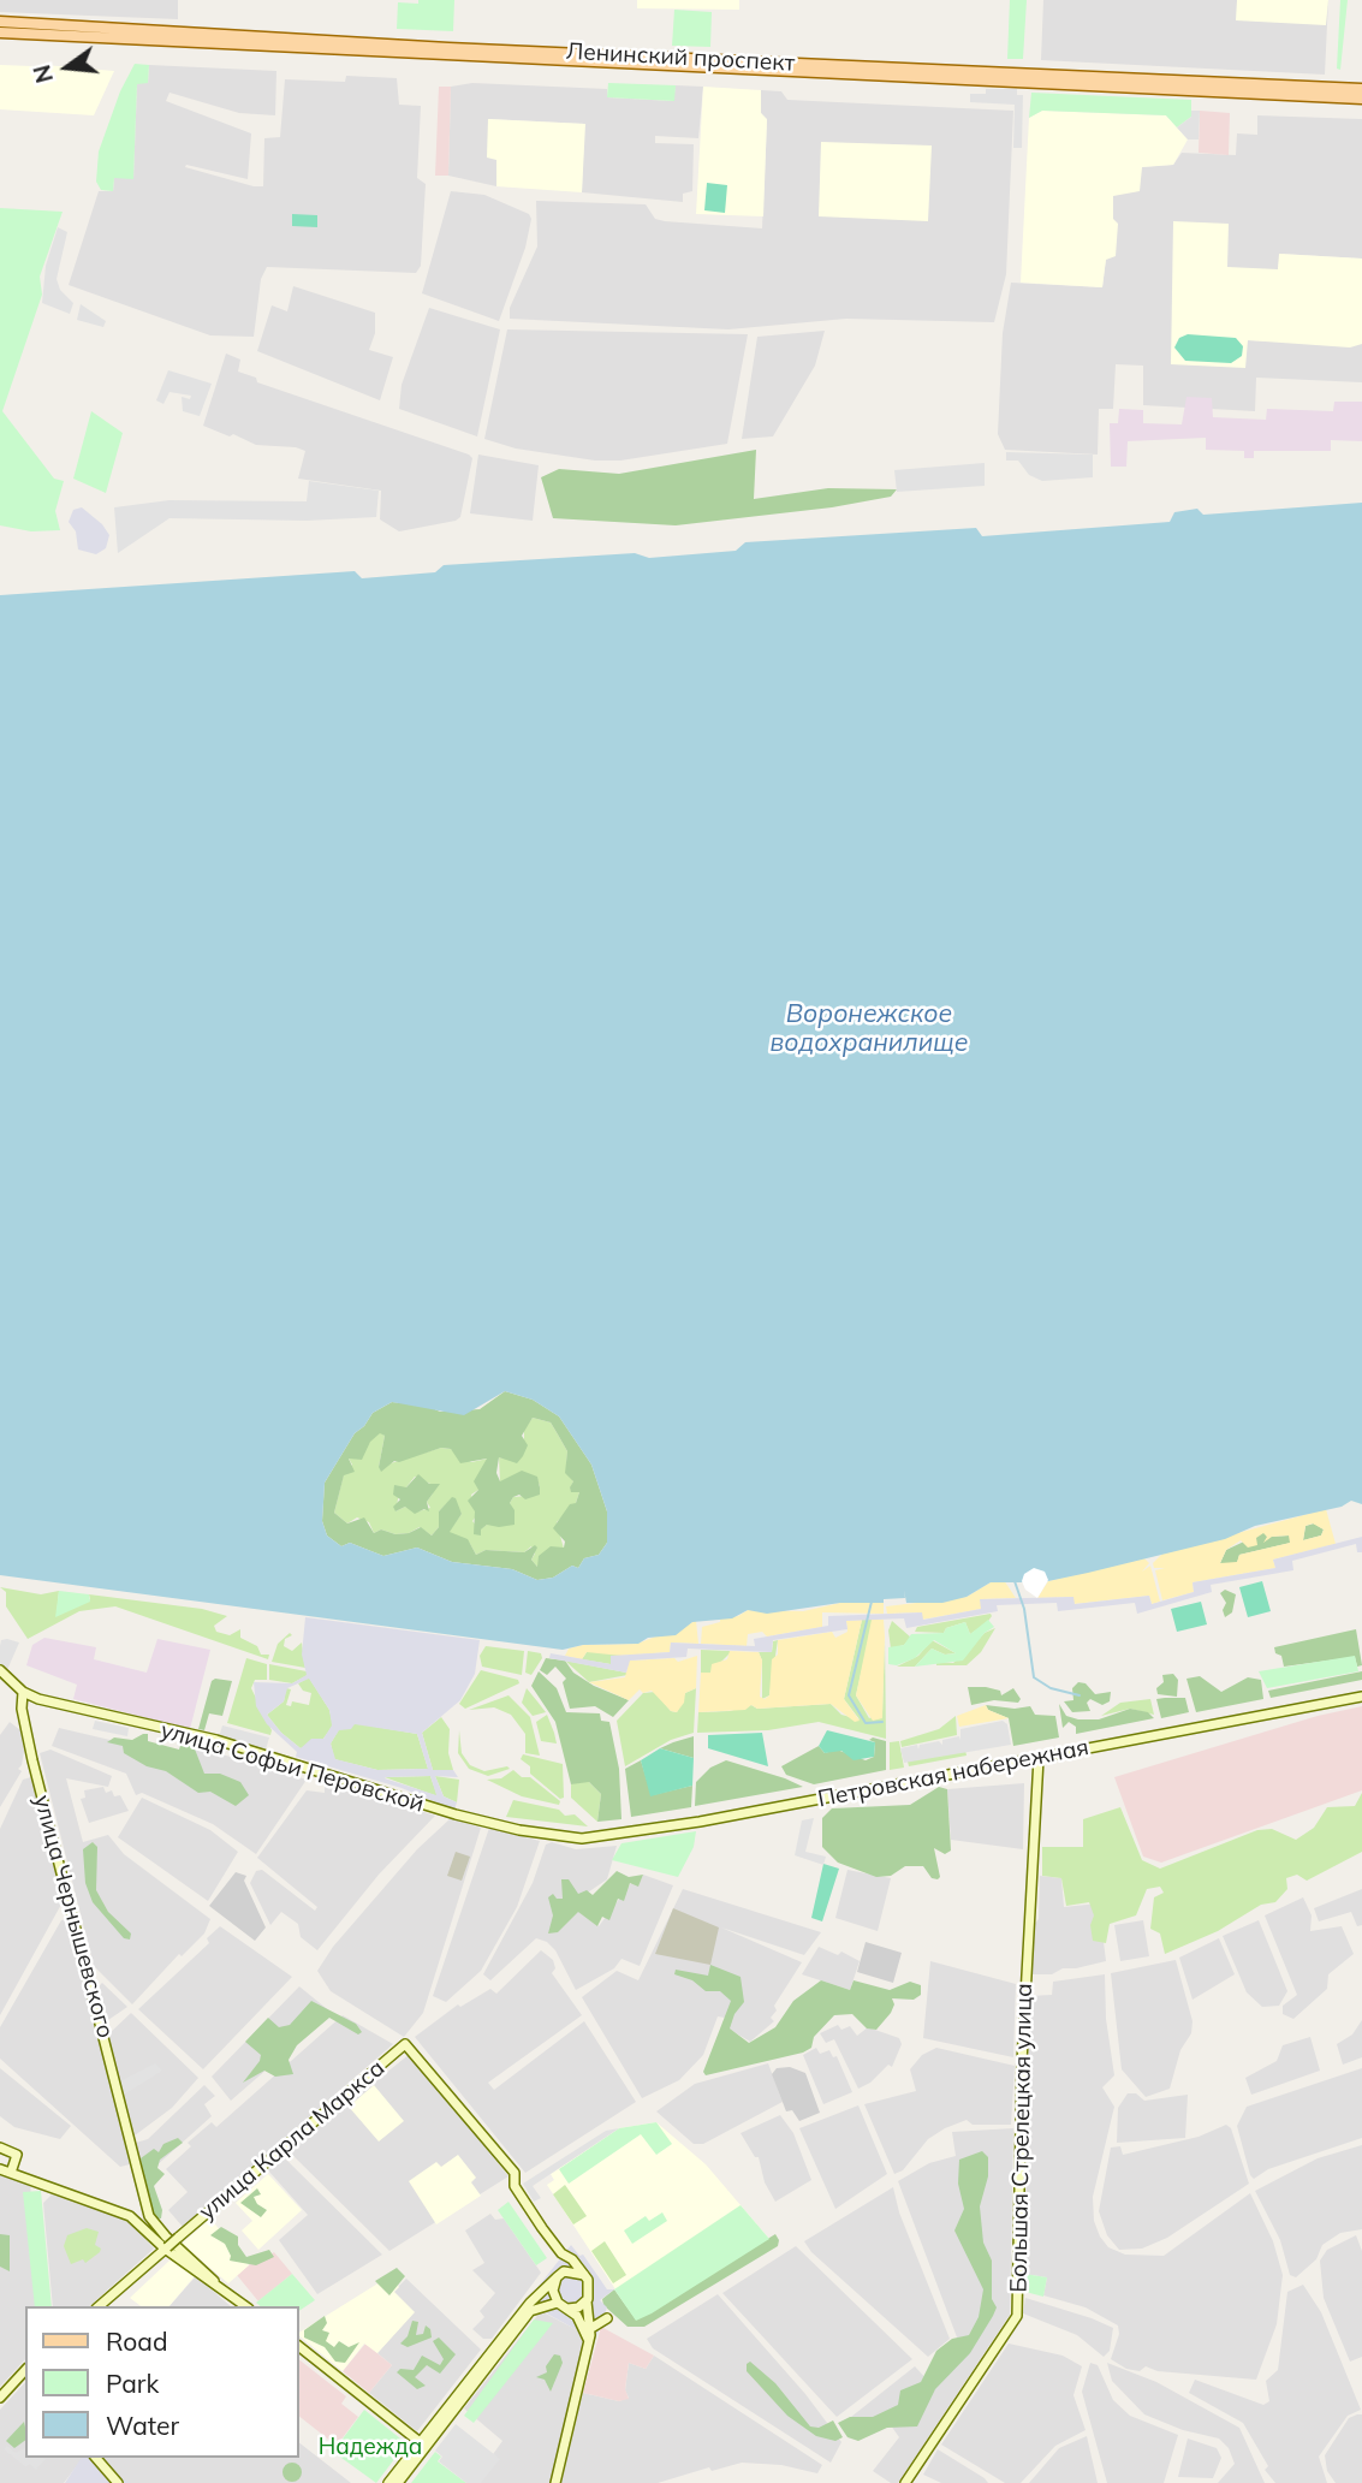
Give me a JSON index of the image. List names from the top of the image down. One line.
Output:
{"streets":{"main road":["Ленинский проспект"],"street":["улица Софьи Перовской","Петровская набережная","улица Чернышевского","Большая Стрелецкая улица","улица Карла Маркса"]},"crossings":[["улица Софьи Перовской","Петровская набережная"],["улица Софьи Перовской","улица Чернышевского"],["Петровская набережная","Большая Стрелецкая улица"]],"water":["Воронежское водохранилище"],"parks":["Надежда"],"legend":["Road","Park","Water"],"north":"left"}
